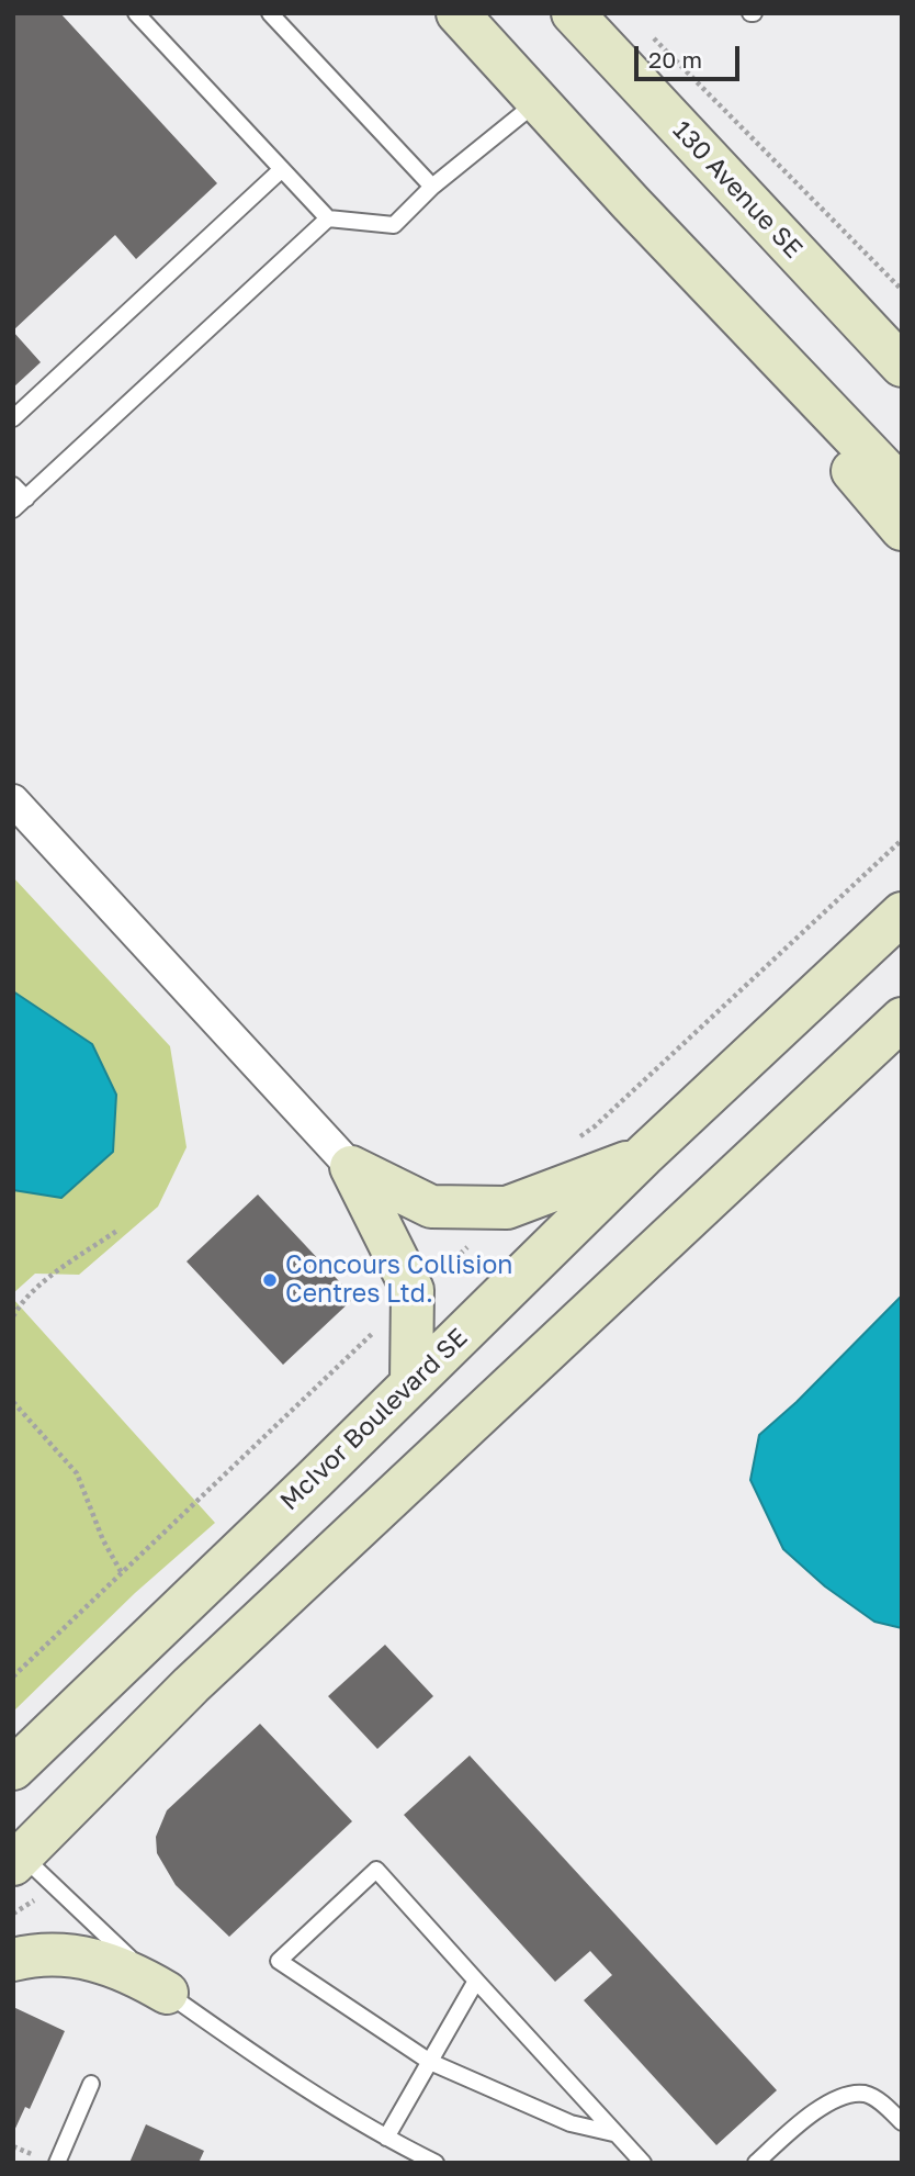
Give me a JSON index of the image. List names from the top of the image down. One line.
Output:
{"streets":{"main road":["130 Avenue SE","McIvor Boulevard SE"]},"places":["Concours Collision Centres Ltd."],"scale_bar":"20 m"}
